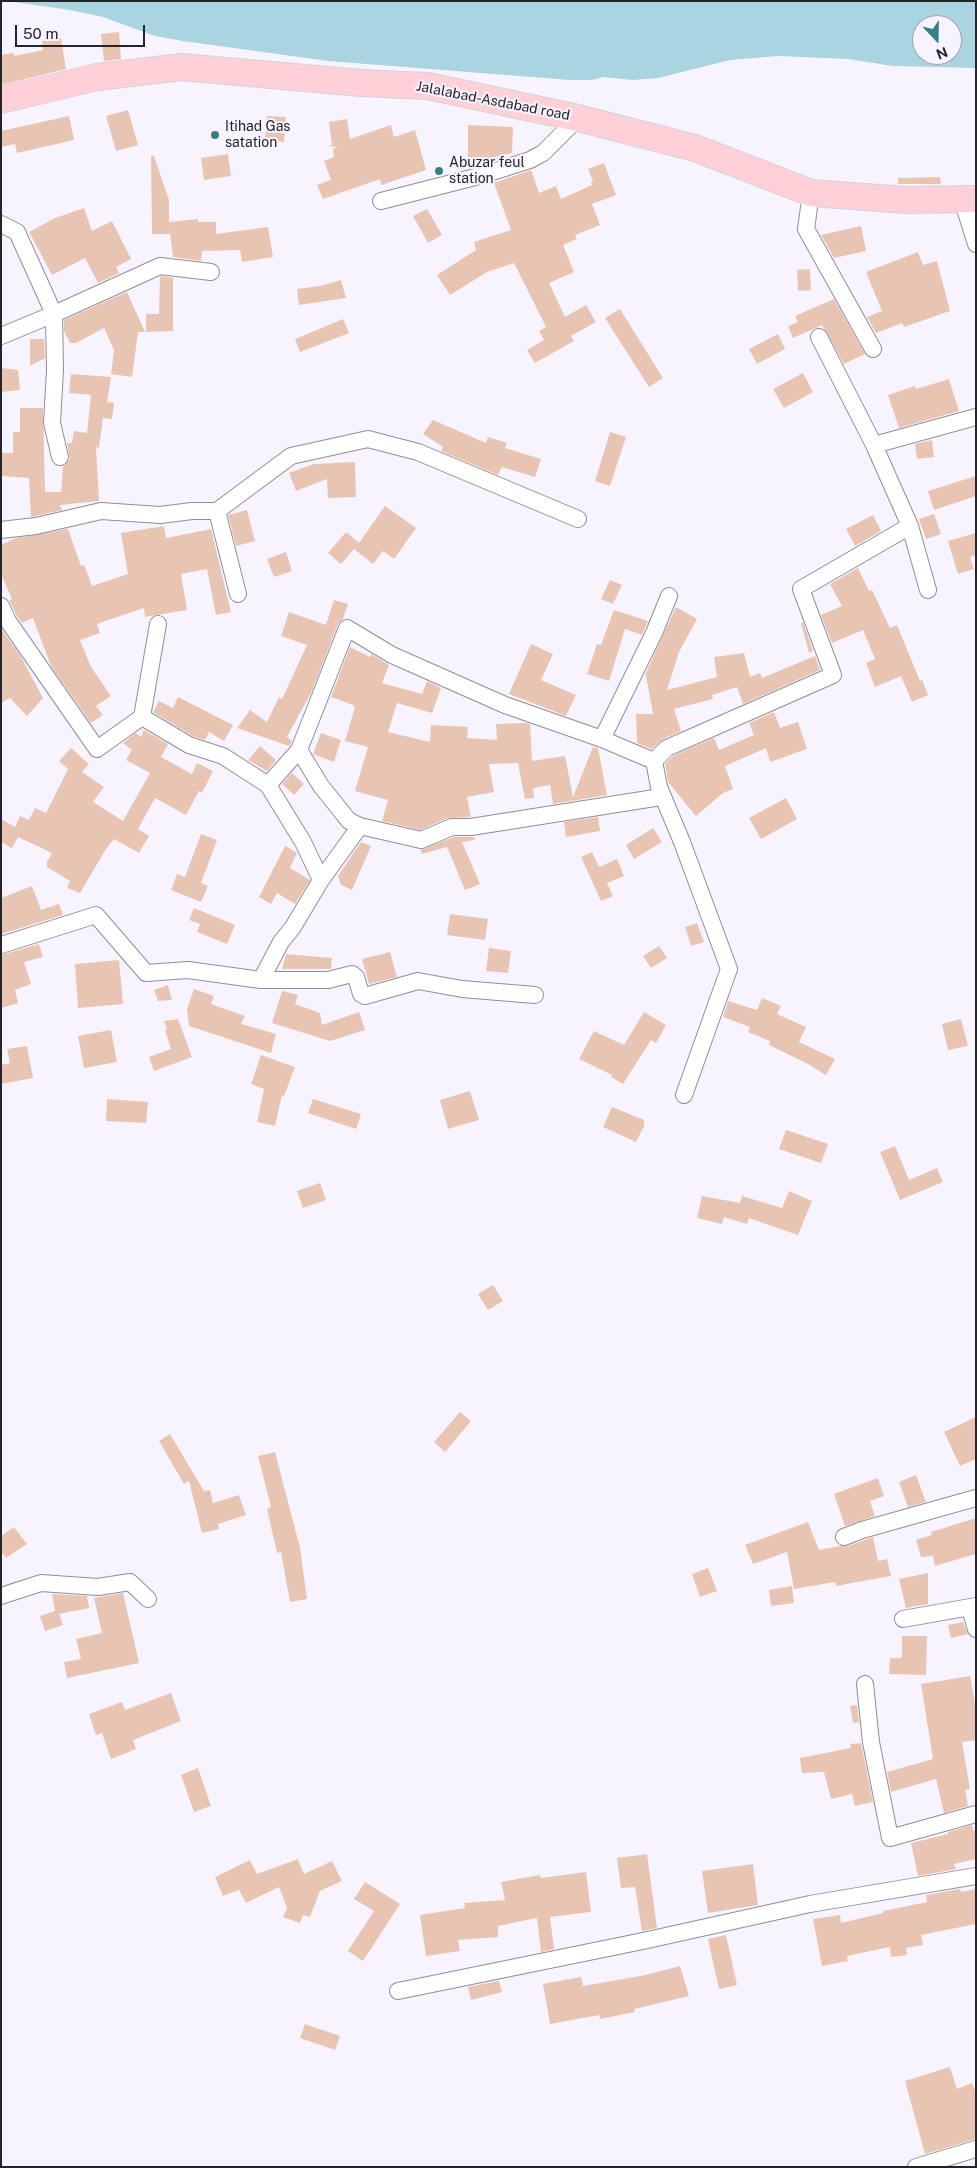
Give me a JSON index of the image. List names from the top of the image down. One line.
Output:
{"streets":{"main road":["Jalalabad-Asdabad road"]},"places":["Itihad Gas satation","Abuzar feul station"],"scale_bar":"50 m","north":"bottom"}
